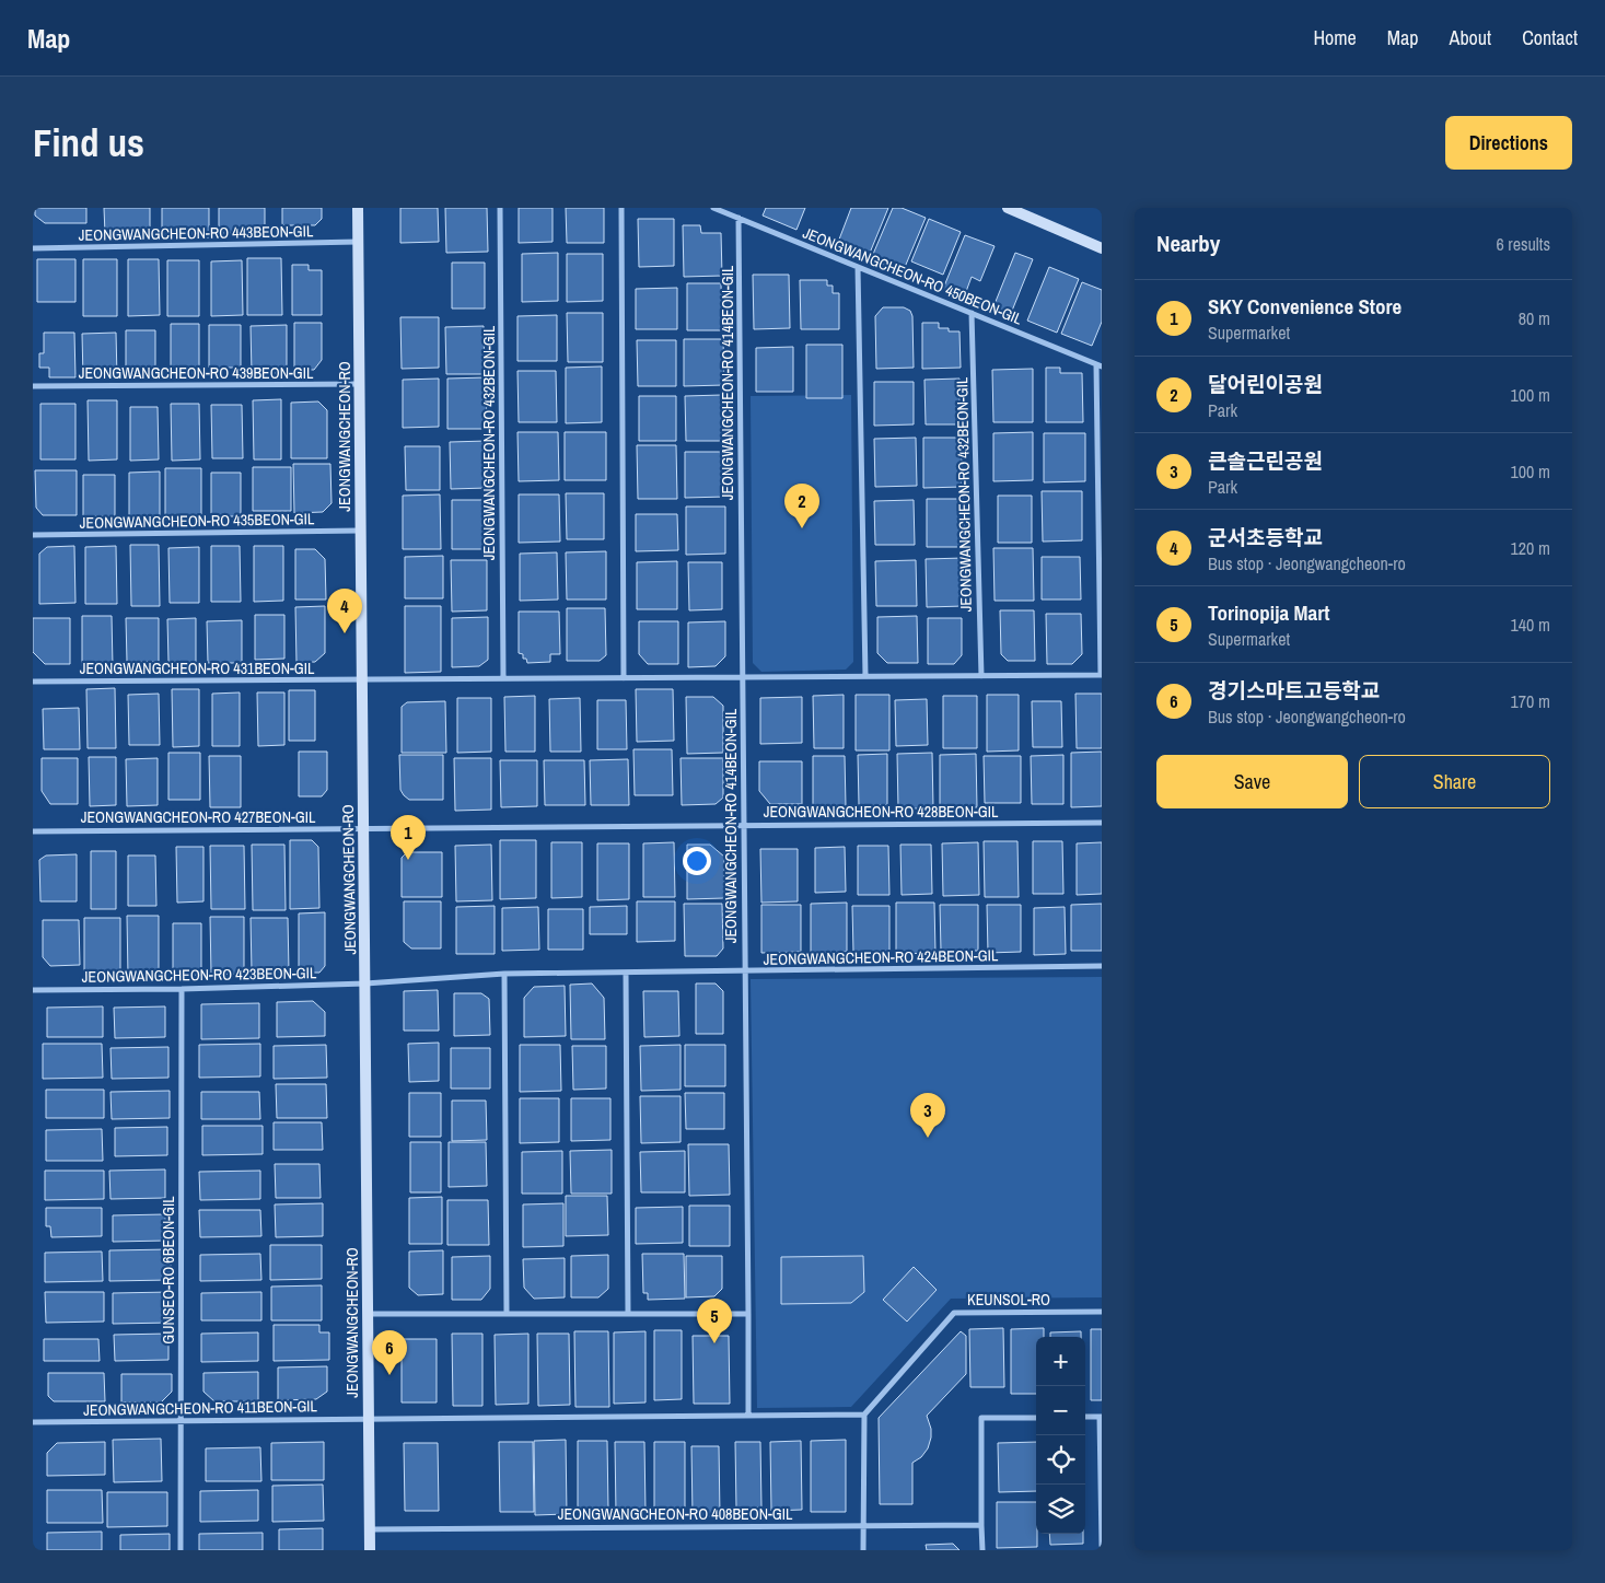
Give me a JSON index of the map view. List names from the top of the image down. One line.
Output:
{"streets":{"street":["JEONGWANGCHEON-RO 443BEON-GIL","JEONGWANGCHEON-RO 450BEON-GIL","JEONGWANGCHEON-RO 439BEON-GIL","JEONGWANGCHEON-RO 414BEON-GIL","JEONGWANGCHEON-RO","JEONGWANGCHEON-RO 432BEON-GIL","JEONGWANGCHEON-RO 435BEON-GIL","JEONGWANGCHEON-RO 431BEON-GIL","JEONGWANGCHEON-RO 428BEON-GIL","JEONGWANGCHEON-RO 427BEON-GIL","JEONGWANGCHEON-RO 424BEON-GIL","JEONGWANGCHEON-RO 423BEON-GIL","GUNSEO-RO 6BEON-GIL","KEUNSOL-RO","JEONGWANGCHEON-RO 411BEON-GIL","JEONGWANGCHEON-RO 408BEON-GIL"]},"crossings":[["JEONGWANGCHEON-RO 443BEON-GIL","JEONGWANGCHEON-RO"],["JEONGWANGCHEON-RO 450BEON-GIL","JEONGWANGCHEON-RO 414BEON-GIL"],["JEONGWANGCHEON-RO 450BEON-GIL","JEONGWANGCHEON-RO 432BEON-GIL"],["JEONGWANGCHEON-RO 439BEON-GIL","JEONGWANGCHEON-RO"],["JEONGWANGCHEON-RO 414BEON-GIL","JEONGWANGCHEON-RO 428BEON-GIL"],["JEONGWANGCHEON-RO 414BEON-GIL","JEONGWANGCHEON-RO 424BEON-GIL"],["JEONGWANGCHEON-RO 414BEON-GIL","JEONGWANGCHEON-RO 411BEON-GIL"],["JEONGWANGCHEON-RO","JEONGWANGCHEON-RO 435BEON-GIL"],["JEONGWANGCHEON-RO","JEONGWANGCHEON-RO 431BEON-GIL"],["JEONGWANGCHEON-RO","JEONGWANGCHEON-RO 428BEON-GIL"],["JEONGWANGCHEON-RO","JEONGWANGCHEON-RO 427BEON-GIL"],["JEONGWANGCHEON-RO","JEONGWANGCHEON-RO 424BEON-GIL"],["JEONGWANGCHEON-RO","JEONGWANGCHEON-RO 423BEON-GIL"],["JEONGWANGCHEON-RO","JEONGWANGCHEON-RO 411BEON-GIL"],["JEONGWANGCHEON-RO","JEONGWANGCHEON-RO 408BEON-GIL"],["JEONGWANGCHEON-RO 428BEON-GIL","JEONGWANGCHEON-RO 427BEON-GIL"],["JEONGWANGCHEON-RO 424BEON-GIL","JEONGWANGCHEON-RO 423BEON-GIL"],["JEONGWANGCHEON-RO 423BEON-GIL","GUNSEO-RO 6BEON-GIL"],["GUNSEO-RO 6BEON-GIL","JEONGWANGCHEON-RO 411BEON-GIL"],["KEUNSOL-RO","JEONGWANGCHEON-RO 411BEON-GIL"]],"page":{"header":"Map","nav":["Home","Map","About","Contact"],"buttons":["Directions",["Save","Share"]],"title":"Find us","heading":["Nearby","6 results"],"list":[{"mark":"1","name":"SKY Convenience Store","note":"Supermarket","value":"80 m"},{"mark":"2","name":"달어린이공원","note":"Park","value":"100 m"},{"mark":"3","name":"큰솔근린공원","note":"Park","value":"100 m"},{"mark":"4","name":"군서초등학교","note":"Bus stop · Jeongwangcheon-ro","value":"120 m"},{"mark":"5","name":"Torinopija Mart","note":"Supermarket","value":"140 m"},{"mark":"6","name":"경기스마트고등학교","note":"Bus stop · Jeongwangcheon-ro","value":"170 m"}],"pins":["2","4","1","3","5","6"],"map_buttons":["+","−"]}}
